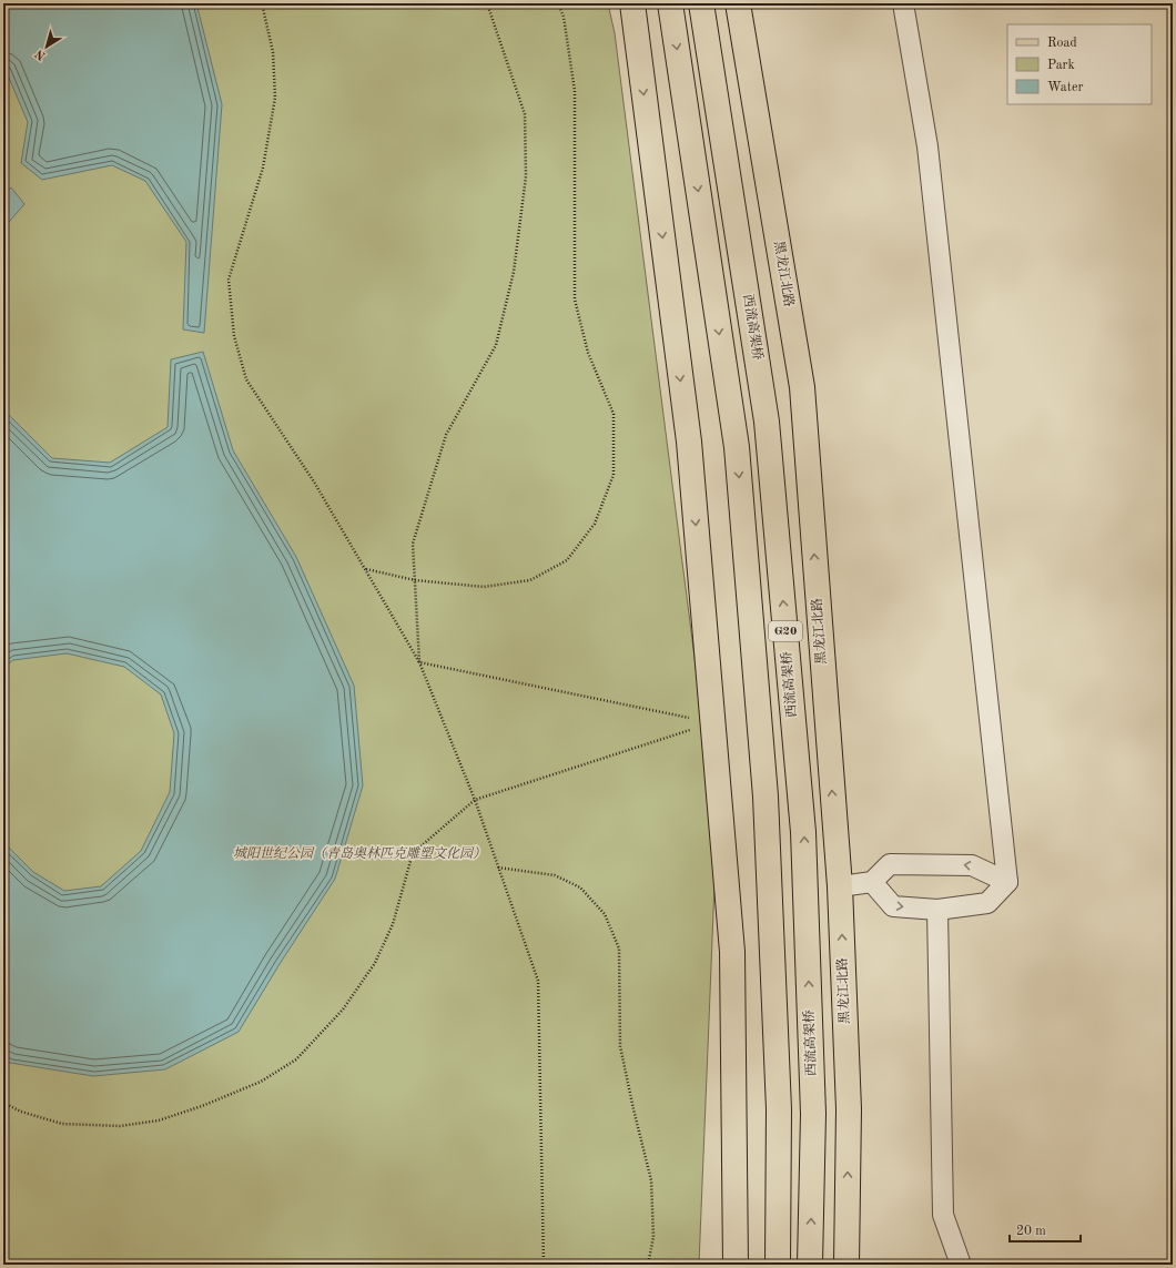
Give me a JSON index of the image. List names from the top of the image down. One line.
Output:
{"streets":{"main road":["黑龙江北路","西流高架桥","G20"]},"parks":["城阳世纪公园（青岛奥林匹克雕塑文化园）"],"legend":["Road","Park","Water"],"scale_bar":"20 m","north":"bottom left"}
